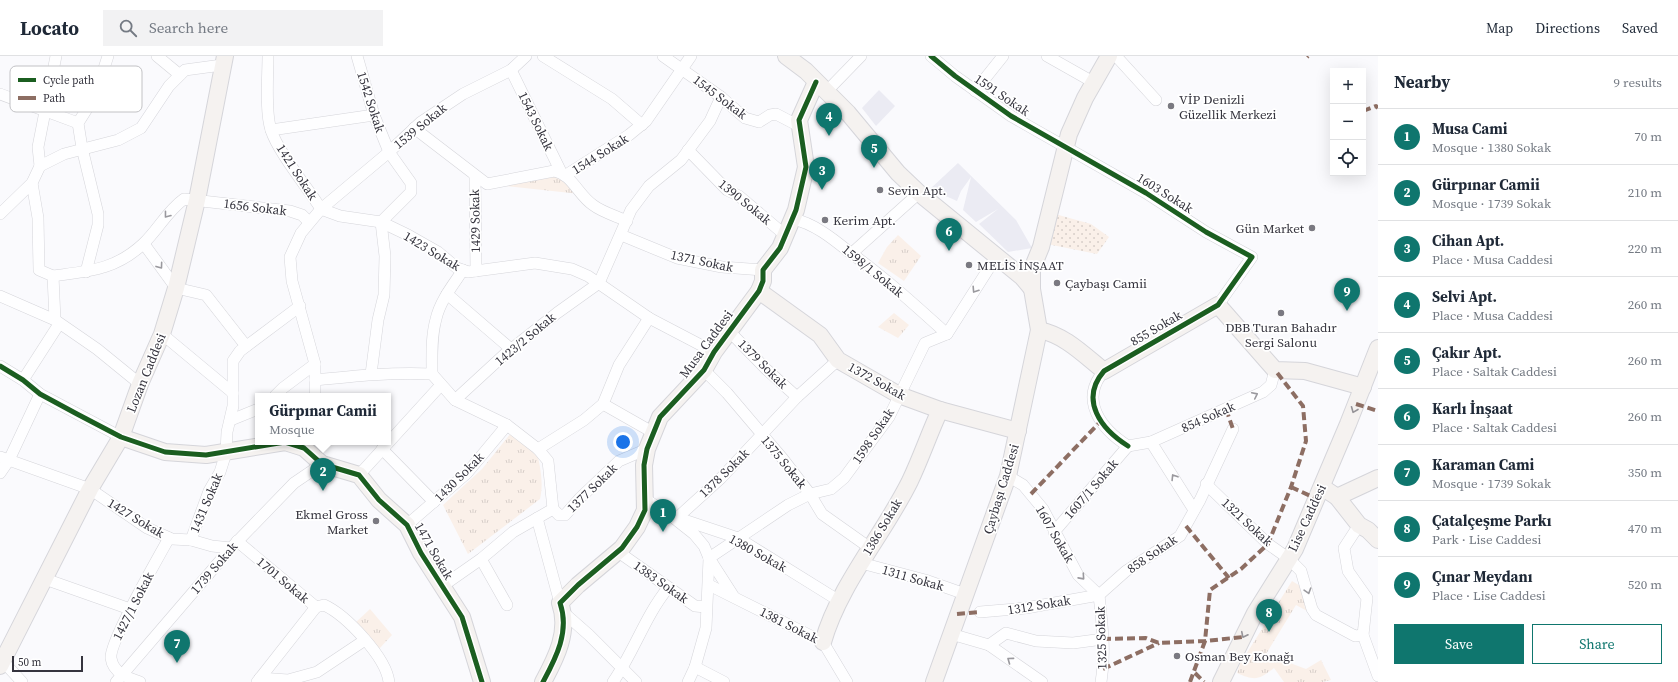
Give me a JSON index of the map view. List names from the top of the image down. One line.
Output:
{"streets":{"street":["1591 Sokak","1545 Sokak","1542 Sokak","1543 Sokak","1539 Sokak","1544 Sokak","1421 Sokak","1603 Sokak","1390 Sokak","1656 Sokak","1429 Sokak","1423 Sokak","1371 Sokak","1598/1 Sokak","855 Sokak","1423/2 Sokak","Musa Caddesi","1379 Sokak","Lozan Caddesi","1372 Sokak","854 Sokak","1598 Sokak","1375 Sokak","1378 Sokak","1430 Sokak","1377 Sokak","Çaybaşı Caddesi","1607/1 Sokak","1431 Sokak","1427 Sokak","Lise Caddesi","1321 Sokak","1386 Sokak","1607 Sokak","1471 Sokak","1380 Sokak","858 Sokak","1739 Sokak","1311 Sokak","1701 Sokak","1383 Sokak","1312 Sokak","1427/1 Sokak","1381 Sokak","1325 Sokak"]},"crossings":[["1591 Sokak","1603 Sokak"],["1591 Sokak","Çaybaşı Caddesi"],["1545 Sokak","1544 Sokak"],["1545 Sokak","Musa Caddesi"],["1542 Sokak","1539 Sokak"],["1542 Sokak","1423 Sokak"],["1543 Sokak","1539 Sokak"],["1543 Sokak","1544 Sokak"],["1539 Sokak","1421 Sokak"],["1539 Sokak","1429 Sokak"],["1539 Sokak","1423 Sokak"],["1544 Sokak","1429 Sokak"],["1421 Sokak","1656 Sokak"],["1421 Sokak","1423 Sokak"],["1421 Sokak","1431 Sokak"],["1603 Sokak","855 Sokak"],["1603 Sokak","Çaybaşı Caddesi"],["1390 Sokak","Musa Caddesi"],["1656 Sokak","Lozan Caddesi"],["1429 Sokak","1423 Sokak"],["1423 Sokak","1423/2 Sokak"],["1423 Sokak","Musa Caddesi"],["1371 Sokak","Musa Caddesi"],["1598/1 Sokak","Musa Caddesi"],["1598/1 Sokak","1598 Sokak"],["Musa Caddesi","1379 Sokak"],["Musa Caddesi","1372 Sokak"],["Musa Caddesi","1375 Sokak"],["Musa Caddesi","1377 Sokak"],["Musa Caddesi","1380 Sokak"],["Musa Caddesi","1383 Sokak"],["1379 Sokak","1378 Sokak"],["Lozan Caddesi","1427 Sokak"],["1372 Sokak","1598 Sokak"],["1372 Sokak","1378 Sokak"],["1372 Sokak","Çaybaşı Caddesi"],["1372 Sokak","1386 Sokak"],["854 Sokak","1607/1 Sokak"],["1598 Sokak","1375 Sokak"],["1598 Sokak","1380 Sokak"],["1598 Sokak","1381 Sokak"],["1375 Sokak","1378 Sokak"],["1375 Sokak","1386 Sokak"],["1378 Sokak","1380 Sokak"],["1430 Sokak","1471 Sokak"],["1377 Sokak","1471 Sokak"],["Çaybaşı Caddesi","1607 Sokak"],["Çaybaşı Caddesi","1311 Sokak"],["1607/1 Sokak","1607 Sokak"],["1431 Sokak","1427 Sokak"],["1427 Sokak","1739 Sokak"],["1427 Sokak","1701 Sokak"],["1427 Sokak","1427/1 Sokak"],["Lise Caddesi","1321 Sokak"],["1321 Sokak","858 Sokak"],["1386 Sokak","1380 Sokak"],["1386 Sokak","1311 Sokak"],["1386 Sokak","1381 Sokak"],["1607 Sokak","858 Sokak"],["1607 Sokak","1312 Sokak"],["1607 Sokak","1325 Sokak"],["1380 Sokak","1381 Sokak"],["858 Sokak","1312 Sokak"],["858 Sokak","1325 Sokak"],["1739 Sokak","1701 Sokak"],["1739 Sokak","1427/1 Sokak"],["1312 Sokak","1325 Sokak"]],"one_way":["854 Sokak","Lise Caddesi","1607 Sokak"],"places":["VİP Denizli Güzellik Merkezi","Sevin Apt.","Kerim Apt.","Gün Market","MELİS İNŞAAT","Çaybaşı Camii","DBB Turan Bahadır Sergi Salonu","Ekmel Gross Market","Osman Bey Konağı"],"legend":["Cycle path","Path"],"scale_bar":"50 m","page":{"header":"Locato","search":"Search here","nav":["Map","Directions","Saved"],"heading":["Nearby","9 results"],"map_buttons":["+","−"],"pins":["4","5","3","6","9","2","1","8","7"],"list":[{"mark":"1","name":"Musa Cami","note":"Mosque · 1380 Sokak","value":"70 m"},{"mark":"2","name":"Gürpınar Camii","note":"Mosque · 1739 Sokak","value":"210 m"},{"mark":"3","name":"Cihan Apt.","note":"Place · Musa Caddesi","value":"220 m"},{"mark":"4","name":"Selvi Apt.","note":"Place · Musa Caddesi","value":"260 m"},{"mark":"5","name":"Çakır Apt.","note":"Place · Saltak Caddesi","value":"260 m"},{"mark":"6","name":"Karlı İnşaat","note":"Place · Saltak Caddesi","value":"260 m"},{"mark":"7","name":"Karaman Cami","note":"Mosque · 1739 Sokak","value":"350 m"},{"mark":"8","name":"Çatalçeşme Parkı","note":"Park · Lise Caddesi","value":"470 m"},{"mark":"9","name":"Çınar Meydanı","note":"Place · Lise Caddesi","value":"520 m"}],"popup":["Gürpınar Camii","Mosque"],"buttons":["Save","Share"],"scale":"50 m"}}
